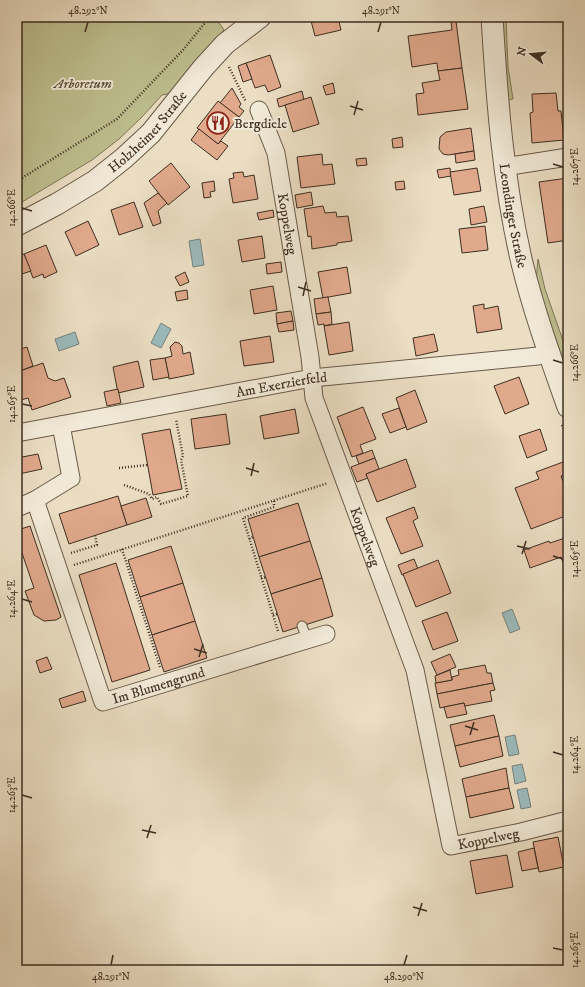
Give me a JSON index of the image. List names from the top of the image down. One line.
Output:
{"streets":{"street":["Holzheimer Straße","Leondinger Straße","Koppelweg","Am Exerzierfeld","Im Blumengrund"]},"crossings":[["Leondinger Straße","Am Exerzierfeld"],["Koppelweg","Am Exerzierfeld"]],"parks":["Arboretum"],"places":{"restaurant":["Bergdiele"]},"north":"left","coordinates":["48.292°N","48.291°N","14.267°E","14.266°E","14.265°E","14.264°E","14.263°E","48.290°N"]}
